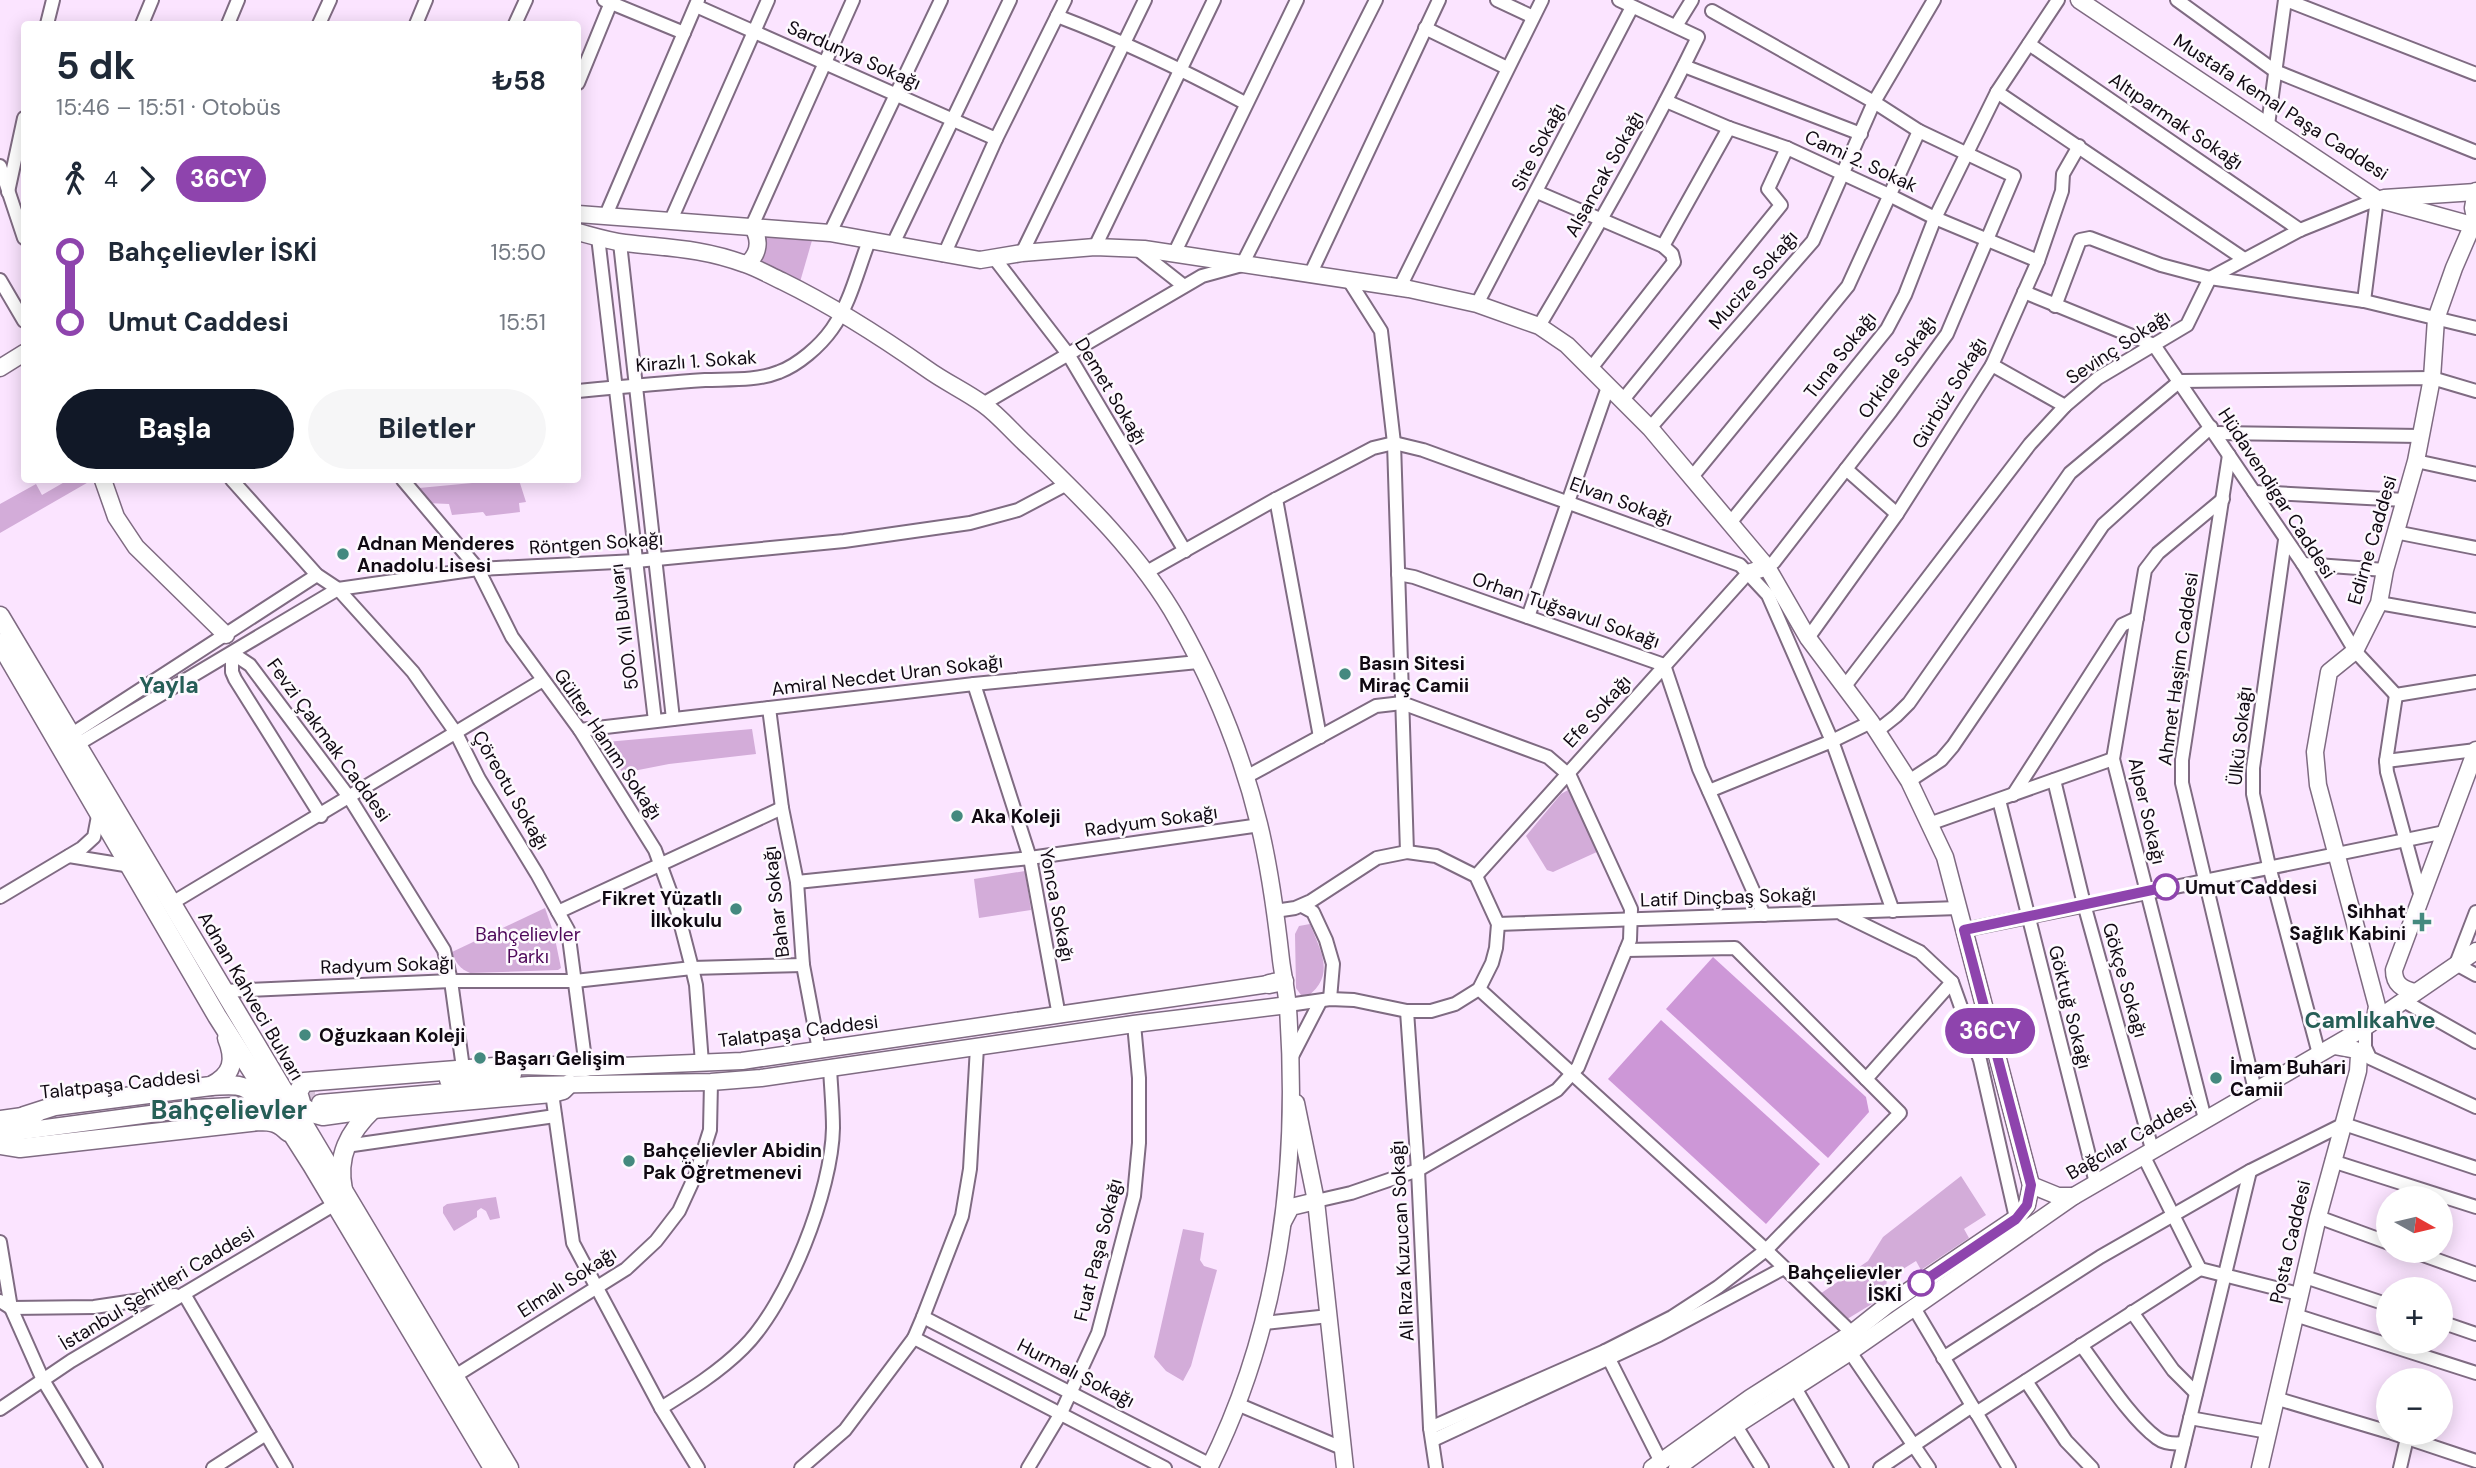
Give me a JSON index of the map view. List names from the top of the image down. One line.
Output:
{"streets":{"main road":["Mustafa Kemal Paşa Caddesi","Edirne Caddesi","Adnan Kahveci Bulvarı","Talatpaşa Caddesi","Bağcılar Caddesi","Posta Caddesi"],"street":["Sardunya Sokağı","Altıparmak Sokağı","Site Sokağı","Cami 2. Sokak","Alsancak Sokağı","Mucize Sokağı","Sevinç Sokağı","Tuna Sokağı","Kirazlı 1. Sokak","Orkide Sokağı","Demet Sokağı","Gürbüz Sokağı","Hüdavendigar Caddesi","Elvan Sokağı","Röntgen Sokağı","Orhan Tuğsavul Sokağı","500. Yıl Bulvarı","Ahmet Haşim Caddesi","Amiral Necdet Uran Sokağı","Efe Sokağı","Ülkü Sokağı","Fevzi Çakmak Caddesi","Gülter Hanım Sokağı","Çöreotu Sokağı","Alper Sokağı","Radyum Sokağı","Latif Dinçbaş Sokağı","Bahar Sokağı","Yonca Sokağı","Gökçe Sokağı","Göktuğ Sokağı","Ali Rıza Kuzucan Sokağı","Fuat Paşa Sokağı","Elmalı Sokağı","İstanbul Şehitleri Caddesi","Hurmalı Sokağı"]},"crossings":[["Altıparmak Sokağı","Tuna Sokağı"],["Cami 2. Sokak","Alsancak Sokağı"],["Cami 2. Sokak","Mucize Sokağı"],["Cami 2. Sokak","Tuna Sokağı"],["Cami 2. Sokak","Orkide Sokağı"],["Cami 2. Sokak","Gürbüz Sokağı"],["Sevinç Sokağı","Hüdavendigar Caddesi"],["Tuna Sokağı","Orkide Sokağı"],["Kirazlı 1. Sokak","500. Yıl Bulvarı"],["Hüdavendigar Caddesi","Edirne Caddesi"],["Hüdavendigar Caddesi","Ahmet Haşim Caddesi"],["Hüdavendigar Caddesi","Ülkü Sokağı"],["Elvan Sokağı","Efe Sokağı"],["Elvan Sokağı","Latif Dinçbaş Sokağı"],["Edirne Caddesi","Bağcılar Caddesi"],["Röntgen Sokağı","500. Yıl Bulvarı"],["Röntgen Sokağı","Fevzi Çakmak Caddesi"],["Röntgen Sokağı","Gülter Hanım Sokağı"],["Röntgen Sokağı","Çöreotu Sokağı"],["Röntgen Sokağı","Adnan Kahveci Bulvarı"],["Orhan Tuğsavul Sokağı","Efe Sokağı"],["Orhan Tuğsavul Sokağı","Latif Dinçbaş Sokağı"],["500. Yıl Bulvarı","Amiral Necdet Uran Sokağı"],["Ahmet Haşim Caddesi","Alper Sokağı"],["Ahmet Haşim Caddesi","Bağcılar Caddesi"],["Amiral Necdet Uran Sokağı","Gülter Hanım Sokağı"],["Amiral Necdet Uran Sokağı","Bahar Sokağı"],["Amiral Necdet Uran Sokağı","Yonca Sokağı"],["Ülkü Sokağı","Bağcılar Caddesi"],["Fevzi Çakmak Caddesi","Radyum Sokağı"],["Gülter Hanım Sokağı","Radyum Sokağı"],["Gülter Hanım Sokağı","Talatpaşa Caddesi"],["Çöreotu Sokağı","Radyum Sokağı"],["Çöreotu Sokağı","Talatpaşa Caddesi"],["Alper Sokağı","Bağcılar Caddesi"],["Radyum Sokağı","Bahar Sokağı"],["Radyum Sokağı","Yonca Sokağı"],["Radyum Sokağı","Adnan Kahveci Bulvarı"],["Bahar Sokağı","Talatpaşa Caddesi"],["Yonca Sokağı","Talatpaşa Caddesi"],["Gökçe Sokağı","Bağcılar Caddesi"],["Adnan Kahveci Bulvarı","Elmalı Sokağı"],["Adnan Kahveci Bulvarı","İstanbul Şehitleri Caddesi"],["Göktuğ Sokağı","Bağcılar Caddesi"],["Talatpaşa Caddesi","Fuat Paşa Sokağı"],["Talatpaşa Caddesi","Elmalı Sokağı"],["Bağcılar Caddesi","Posta Caddesi"],["Fuat Paşa Sokağı","Hurmalı Sokağı"]],"districts":["Yayla","Camlıkahve","Bahçelievler"],"parks":["Bahçelievler Parkı"],"places":{"other":["Adnan Menderes Anadolu Lisesi","Basın Sitesi Miraç Camii","Aka Koleji","Umut Caddesi","Fikret Yüzatlı İlkokulu","Oğuzkaan Koleji","Başarı Gelişim","İmam Buhari Camii","Bahçelievler Abidin Pak Öğretmenevi","Bahçelievler İSKİ"],"health":["Sıhhat Sağlık Kabini"]},"lines":["bus line 36CY"],"north":"right","page":{"on_map":"36CY","heading":["5 dk","15:46 – 15:51 · Otobüs","₺58"],"legs":["4","36CY"],"list":[{"name":"Bahçelievler İSKİ","value":"15:50"},{"name":"Umut Caddesi","value":"15:51"}],"buttons":["Başla","Biletler"],"map_buttons":["+","−"]}}
